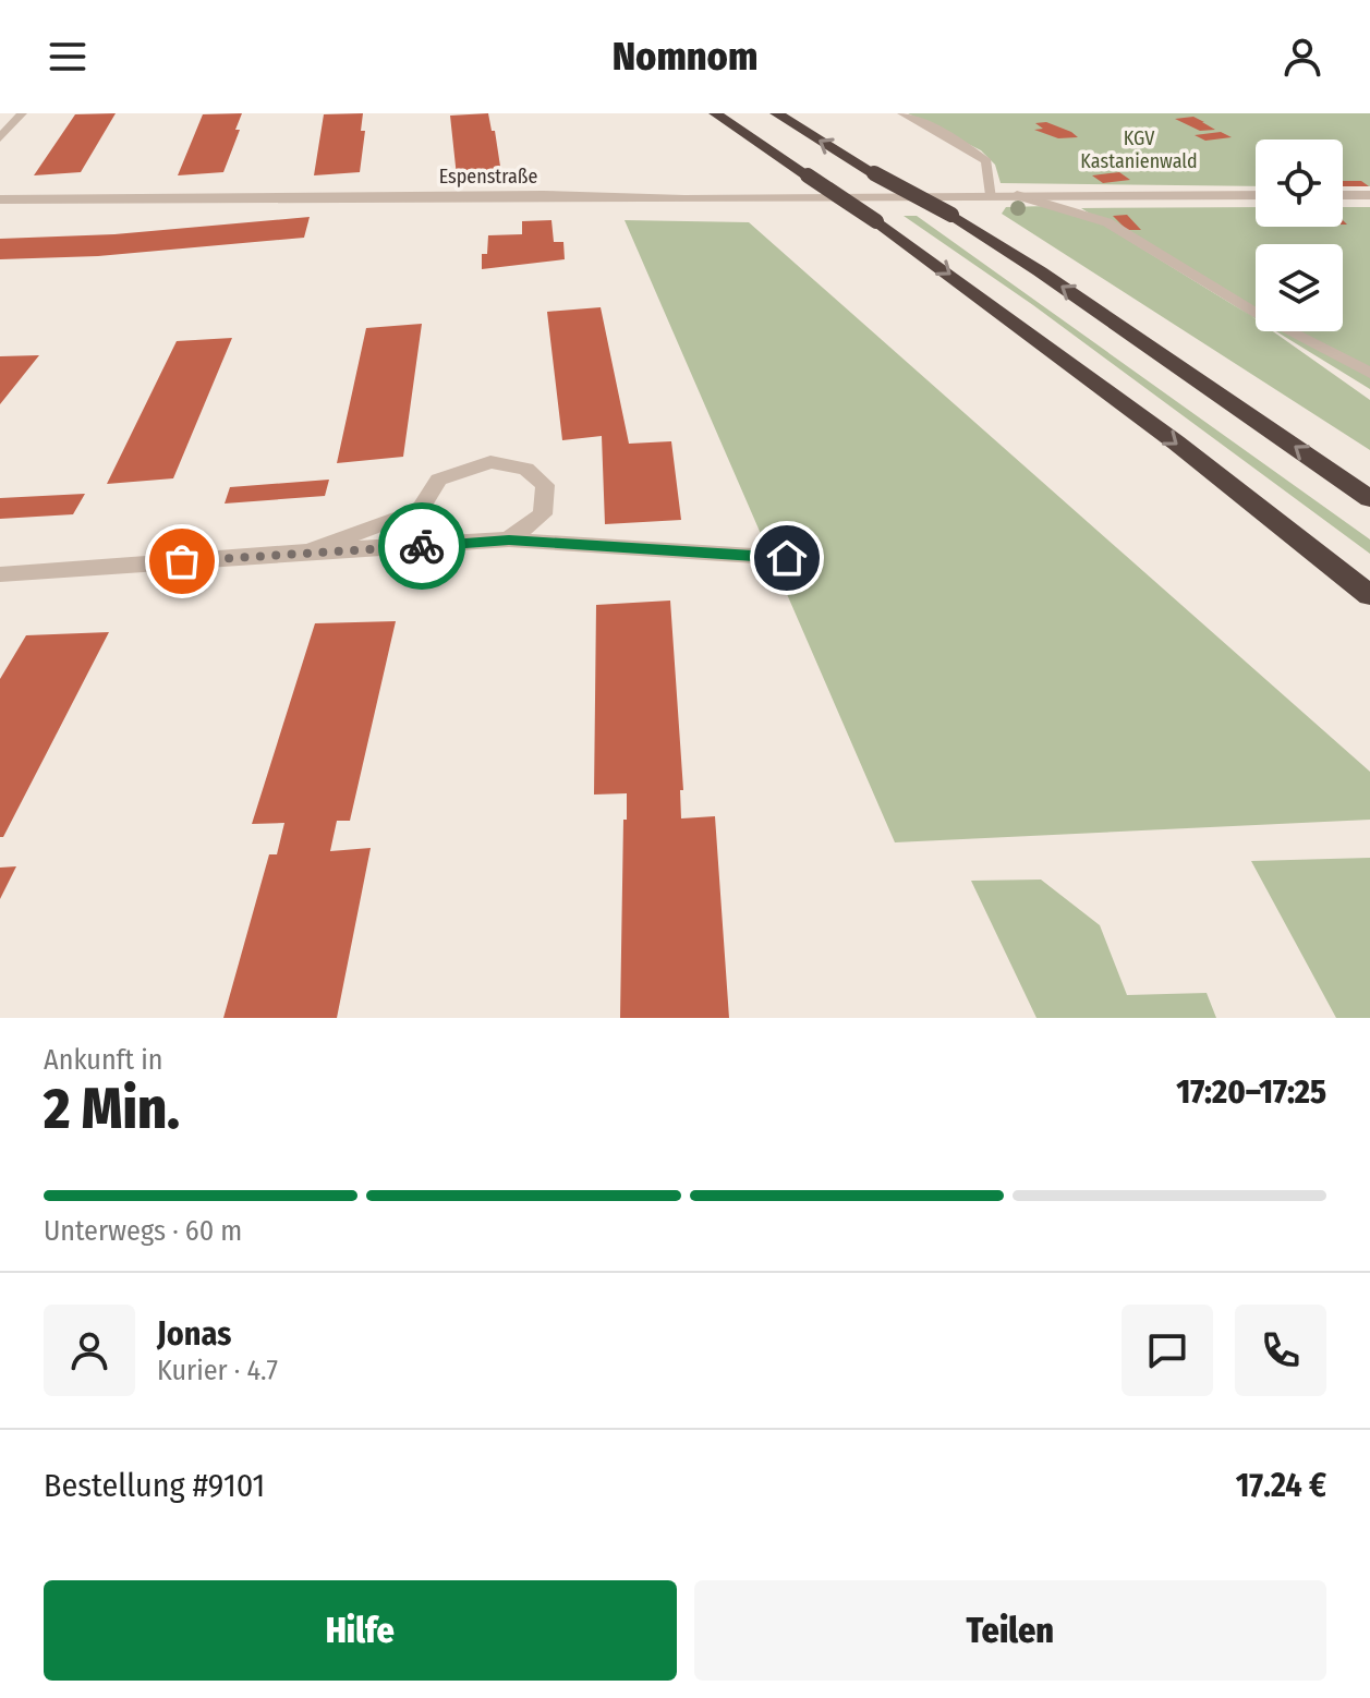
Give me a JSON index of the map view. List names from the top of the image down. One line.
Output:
{"streets":{"street":["Espenstraße"]},"parks":["KGV Kastanienwald"],"page":{"header":"Nomnom","heading":["2 Min.","Ankunft in","17:20–17:25"],"panel":["Jonas","Kurier · 4.7","Bestellung #9101","17.24 €"],"bar":"Unterwegs · 60 m","buttons":["Hilfe","Teilen"]}}
